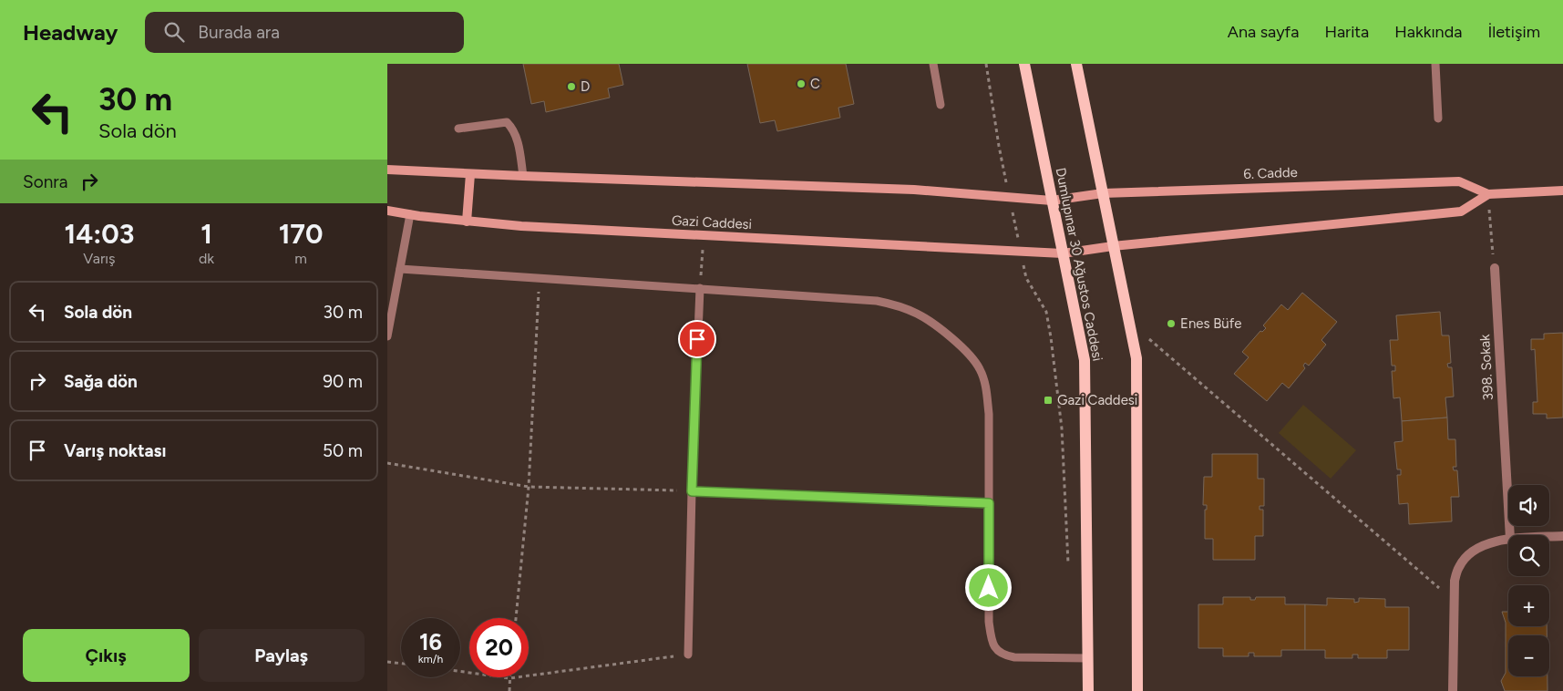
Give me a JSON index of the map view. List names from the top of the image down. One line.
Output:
{"streets":{"main road":["6. Cadde","Gazi Caddesi","Dumlupınar 30 Ağustos Caddesi"],"street":["398. Sokak"]},"crossings":[["6. Cadde","Dumlupınar 30 Ağustos Caddesi"],["Gazi Caddesi","Dumlupınar 30 Ağustos Caddesi"]],"places":{"other":["C","D","Enes Büfe"],"transit":["Gazi Caddesi"]},"page":{"header":"Headway","search":"Burada ara","nav":["Ana sayfa","Harita","Hakkında","İletişim"],"turn":["30 m","Sola dön"],"then":"Sonra","eta":["14:03","Varış","1","dk","170","m"],"list":[{"name":"Sola dön","value":"30 m"},{"name":"Sağa dön","value":"90 m"},{"name":"Varış noktası","value":"50 m"}],"map_buttons":["+","−"],"speed":"16 km/h","limit":"20","buttons":["Çıkış","Paylaş"]}}
